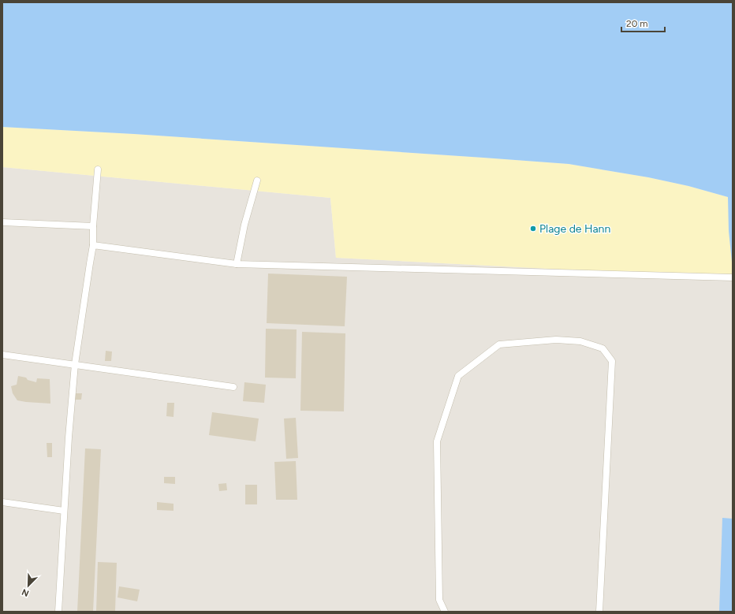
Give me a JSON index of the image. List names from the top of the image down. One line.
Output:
{"places":["Plage de Hann"],"scale_bar":"20 m","north":"bottom left"}
